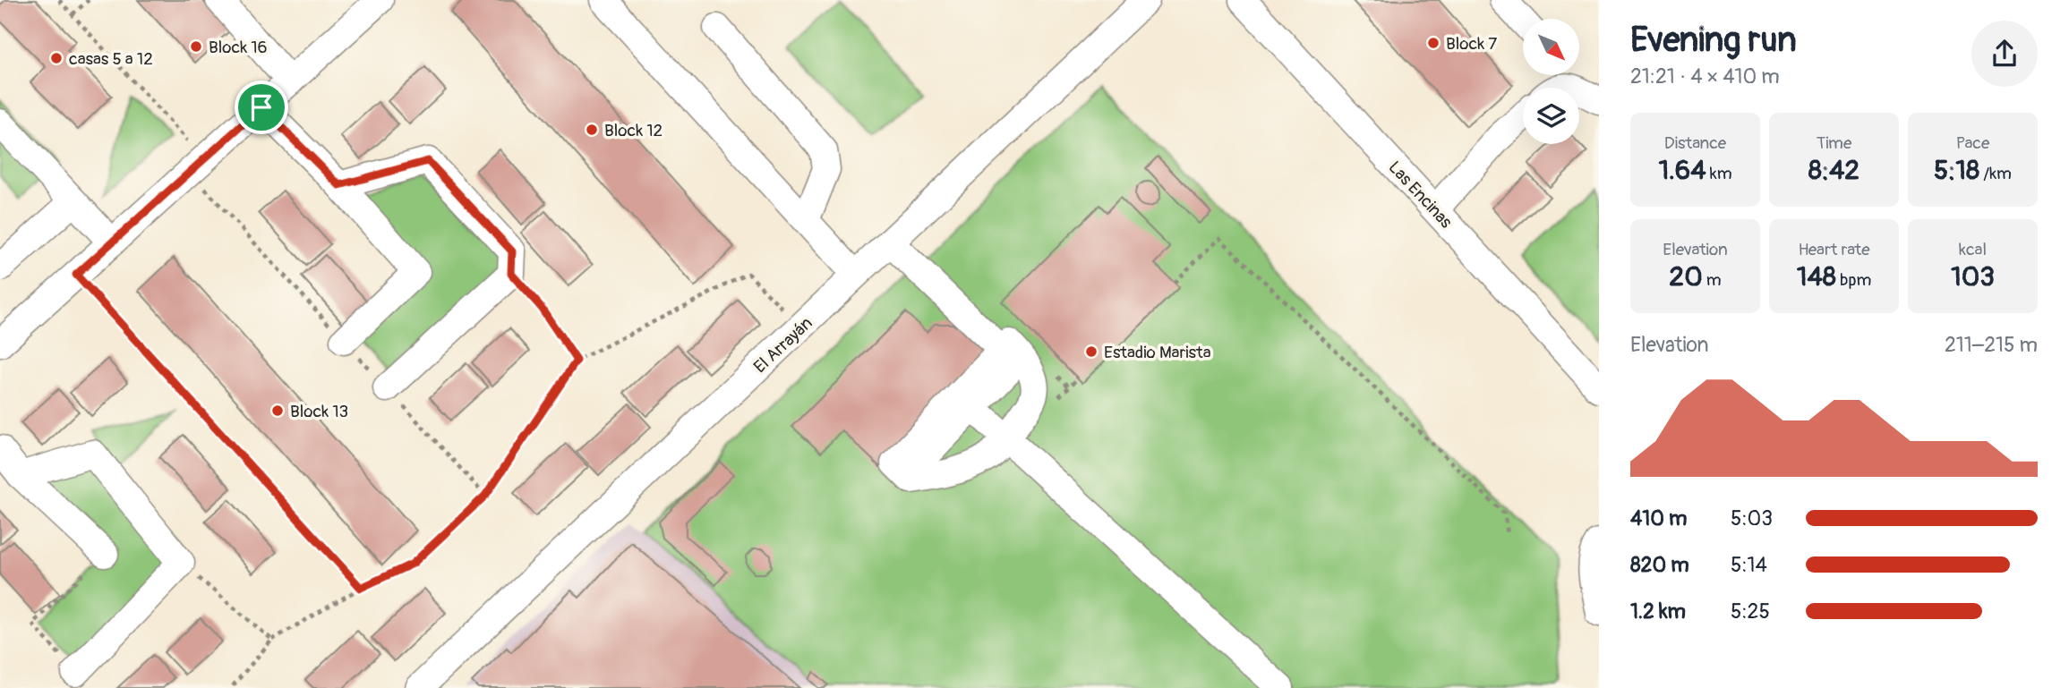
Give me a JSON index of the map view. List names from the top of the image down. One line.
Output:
{"streets":{"street":["Las Encinas","El Arrayán"]},"places":["Block 7","Block 16","casas 5 a 12","Block 12","Estadio Marista","Block 13"],"north":"bottom right","page":{"heading":["Evening run","21:21 · 4 × 410 m"],"stats":[["Distance","1.64 km"],["Time","8:42"],["Pace","5:18 /km"],["Elevation","20 m"],["Heart rate","148 bpm"],["kcal","103"]],"chart":["Elevation","211–215 m"],"list":[{"name":"410 m","note":"5:03"},{"name":"820 m","note":"5:14"},{"name":"1.2 km","note":"5:25"}]}}
